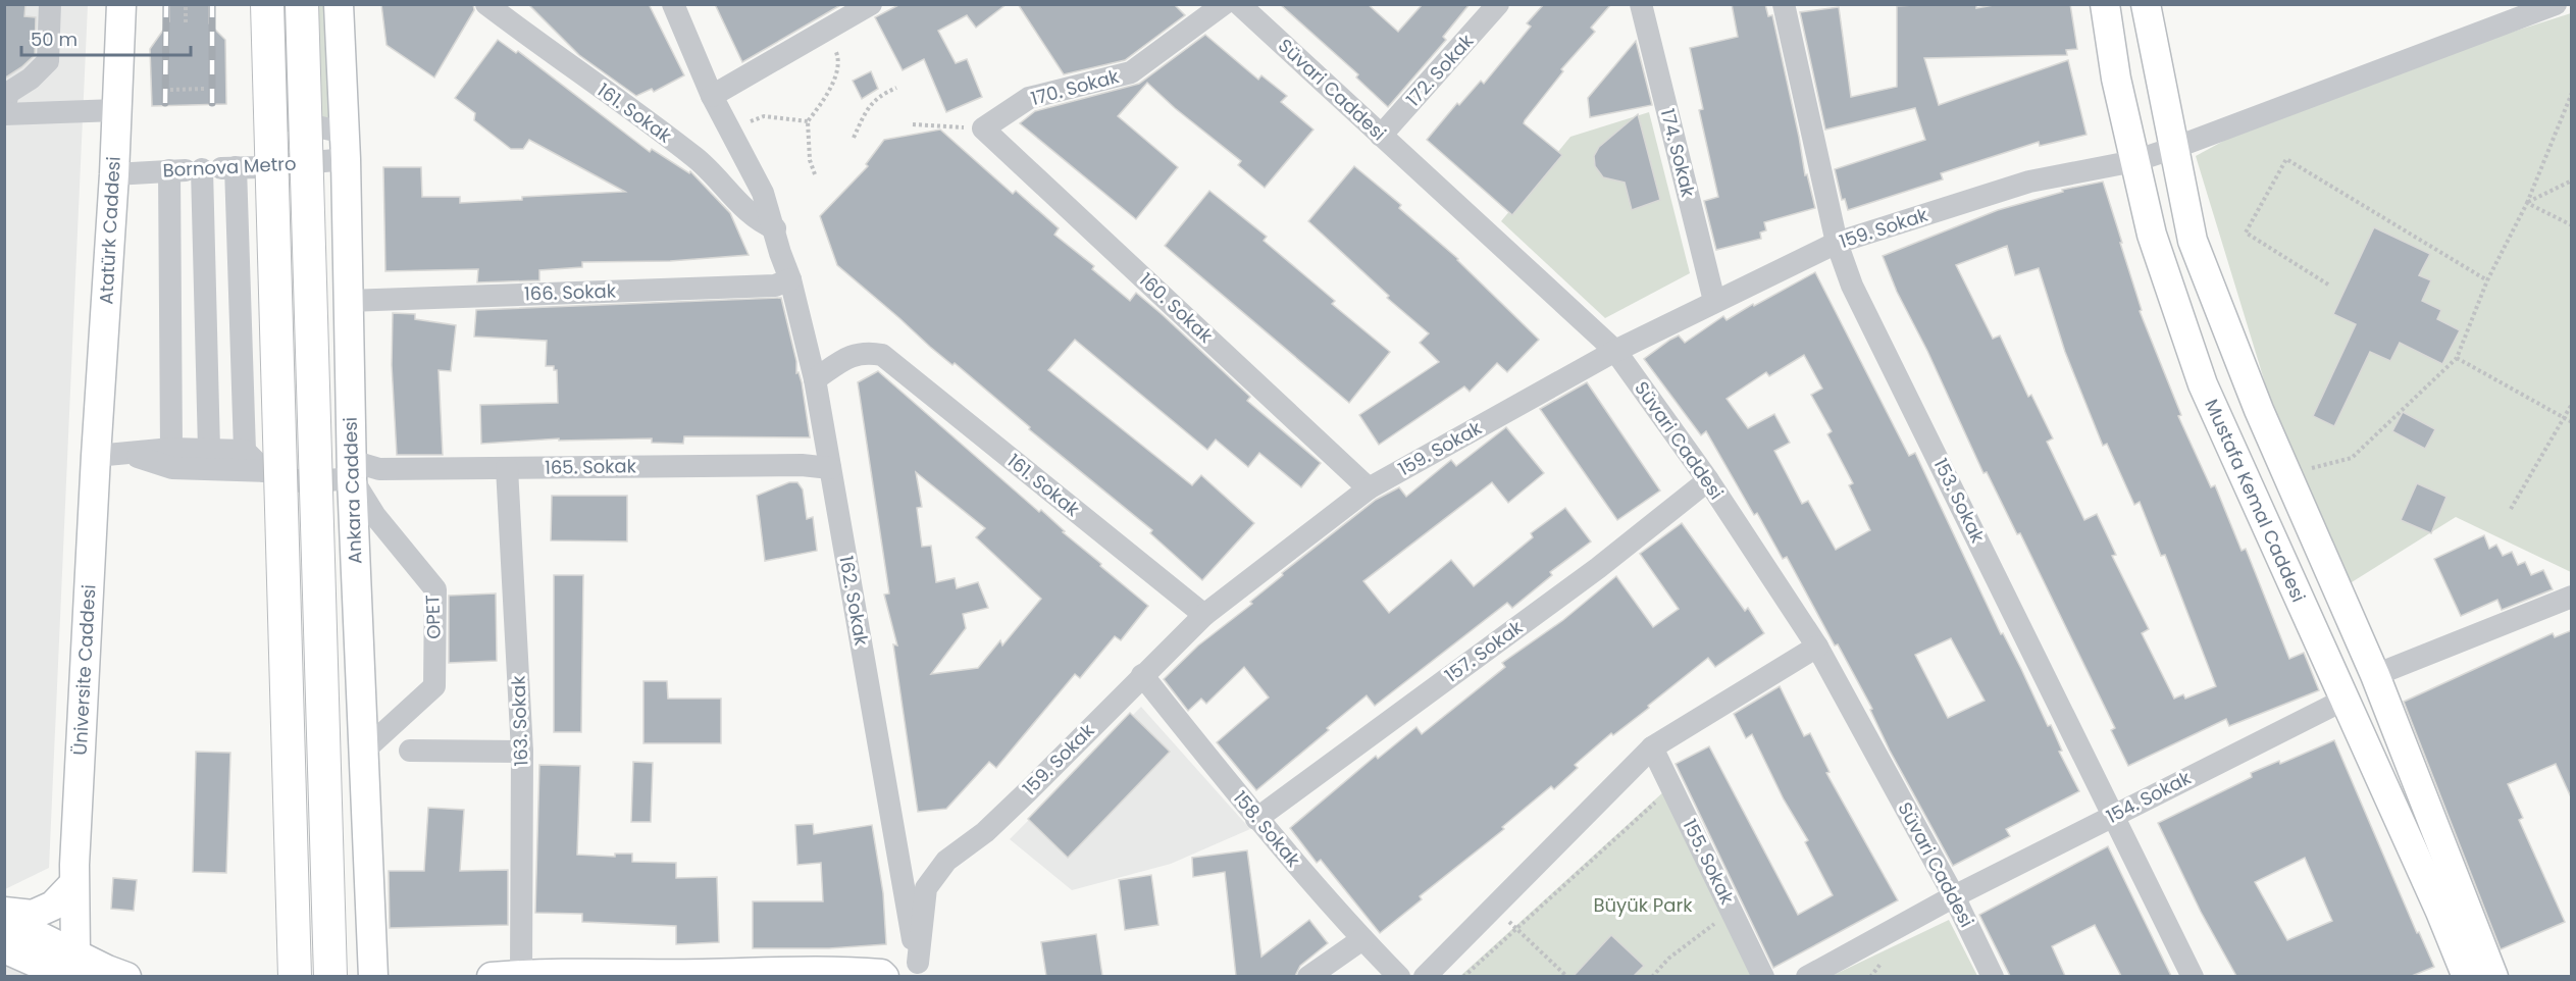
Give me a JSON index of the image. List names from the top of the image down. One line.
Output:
{"streets":{"highway":["Ankara Caddesi"],"main road":["Atatürk Caddesi","Mustafa Kemal Caddesi","Üniversite Caddesi"],"street":["172. Sokak","170. Sokak","Süvari Caddesi","161. Sokak","174. Sokak","Bornova Metro","159. Sokak","166. Sokak","160. Sokak","165. Sokak","153. Sokak","162. Sokak","OPET","157. Sokak","163. Sokak","154. Sokak","158. Sokak","155. Sokak"]},"crossings":[["172. Sokak","Süvari Caddesi"],["170. Sokak","160. Sokak"],["Süvari Caddesi","159. Sokak"],["Süvari Caddesi","157. Sokak"],["Süvari Caddesi","154. Sokak"],["161. Sokak","159. Sokak"],["161. Sokak","162. Sokak"],["174. Sokak","159. Sokak"],["Bornova Metro","Atatürk Caddesi"],["Bornova Metro","Ankara Caddesi"],["159. Sokak","160. Sokak"],["159. Sokak","153. Sokak"],["159. Sokak","Mustafa Kemal Caddesi"],["159. Sokak","162. Sokak"],["159. Sokak","158. Sokak"],["Atatürk Caddesi","Üniversite Caddesi"],["166. Sokak","Ankara Caddesi"],["166. Sokak","162. Sokak"],["165. Sokak","Ankara Caddesi"],["165. Sokak","162. Sokak"],["165. Sokak","OPET"],["165. Sokak","163. Sokak"],["Ankara Caddesi","OPET"],["153. Sokak","154. Sokak"],["Mustafa Kemal Caddesi","154. Sokak"],["157. Sokak","158. Sokak"]],"parks":["Büyük Park"],"scale_bar":"50 m"}
